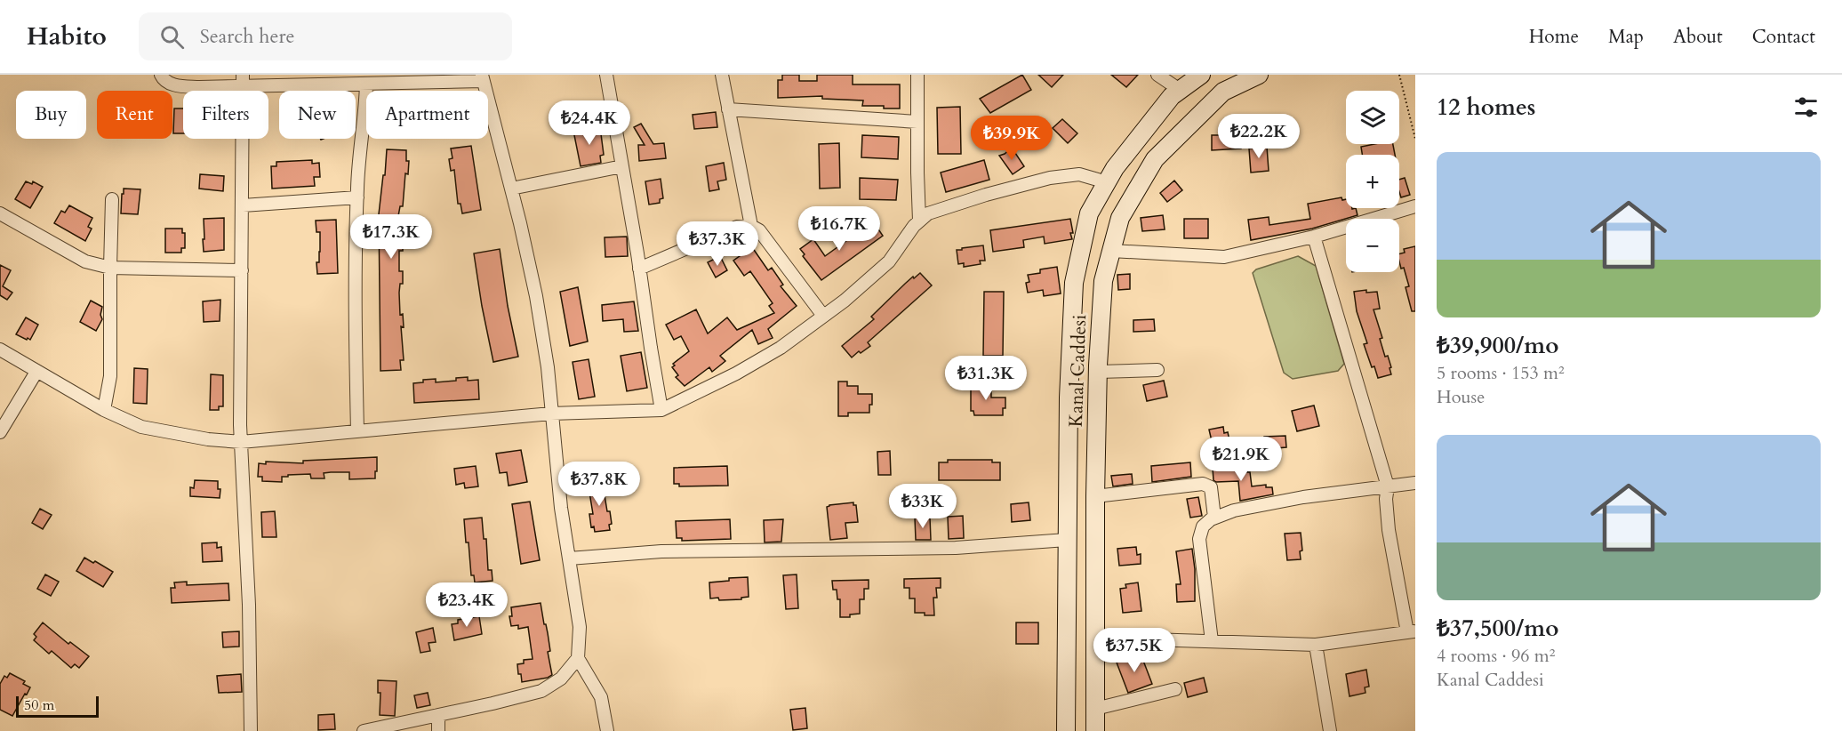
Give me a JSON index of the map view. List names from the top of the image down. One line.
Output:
{"streets":{"main road":["Kanal Caddesi"]},"scale_bar":"50 m","page":{"header":"Habito","search":"Search here","nav":["Home","Map","About","Contact"],"heading":"12 homes","map_buttons":["+","−"],"chip":["Buy","Rent","Filters","New","Apartment"],"price":["₺24.4K","₺22.2K","₺39.9K","₺16.7K","₺17.3K","₺37.3K","₺31.3K","₺21.9K","₺37.8K","₺33K","₺23.4K","₺37.5K"],"list":[{"name":"₺39,900/mo","note":"5 rooms · 153 m² · House"},{"name":"₺37,500/mo","note":"4 rooms · 96 m² · Kanal Caddesi"}],"scale":"50 m"}}
